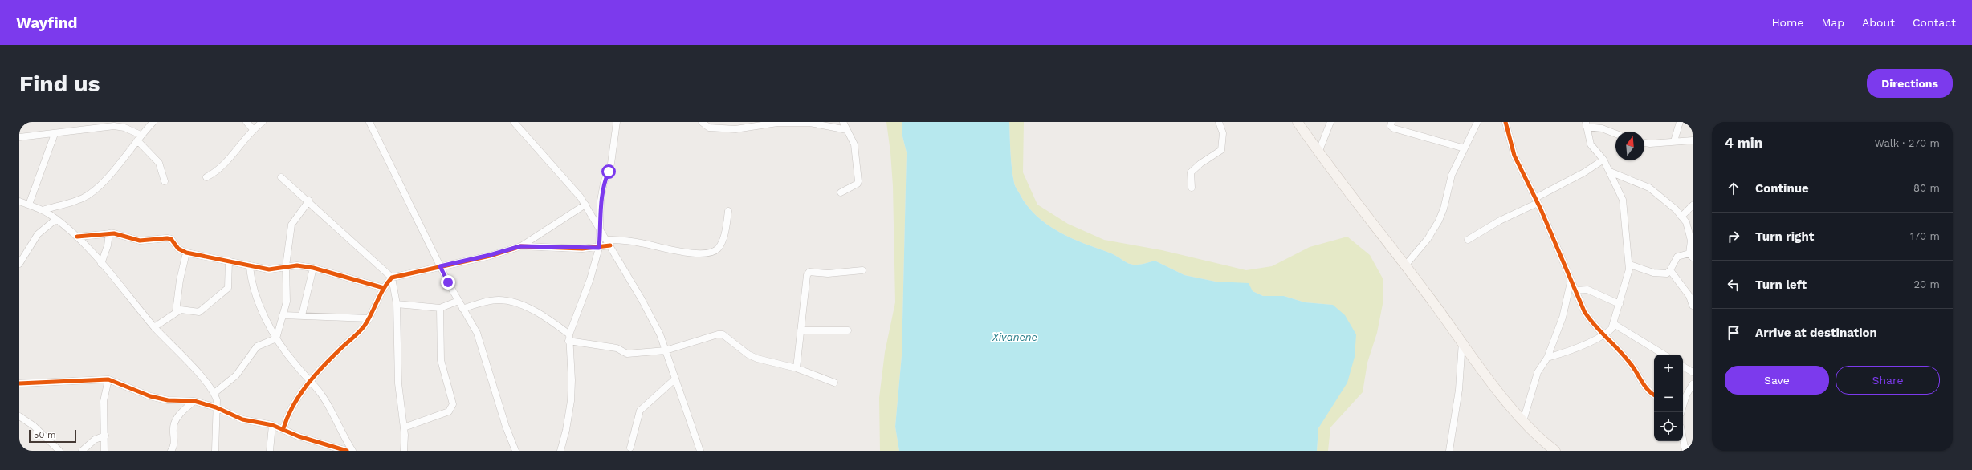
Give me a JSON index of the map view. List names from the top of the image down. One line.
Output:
{"water":["Xivanene"],"scale_bar":"50 m","north":"top","page":{"header":"Wayfind","nav":["Home","Map","About","Contact"],"buttons":["Directions",["Save","Share"]],"title":"Find us","heading":["4 min","Walk · 270 m"],"list":[["Continue","80 m"],["Turn right","170 m"],["Turn left","20 m"],"Arrive at destination"],"map_buttons":["+","−"],"scale":"50 m"}}
